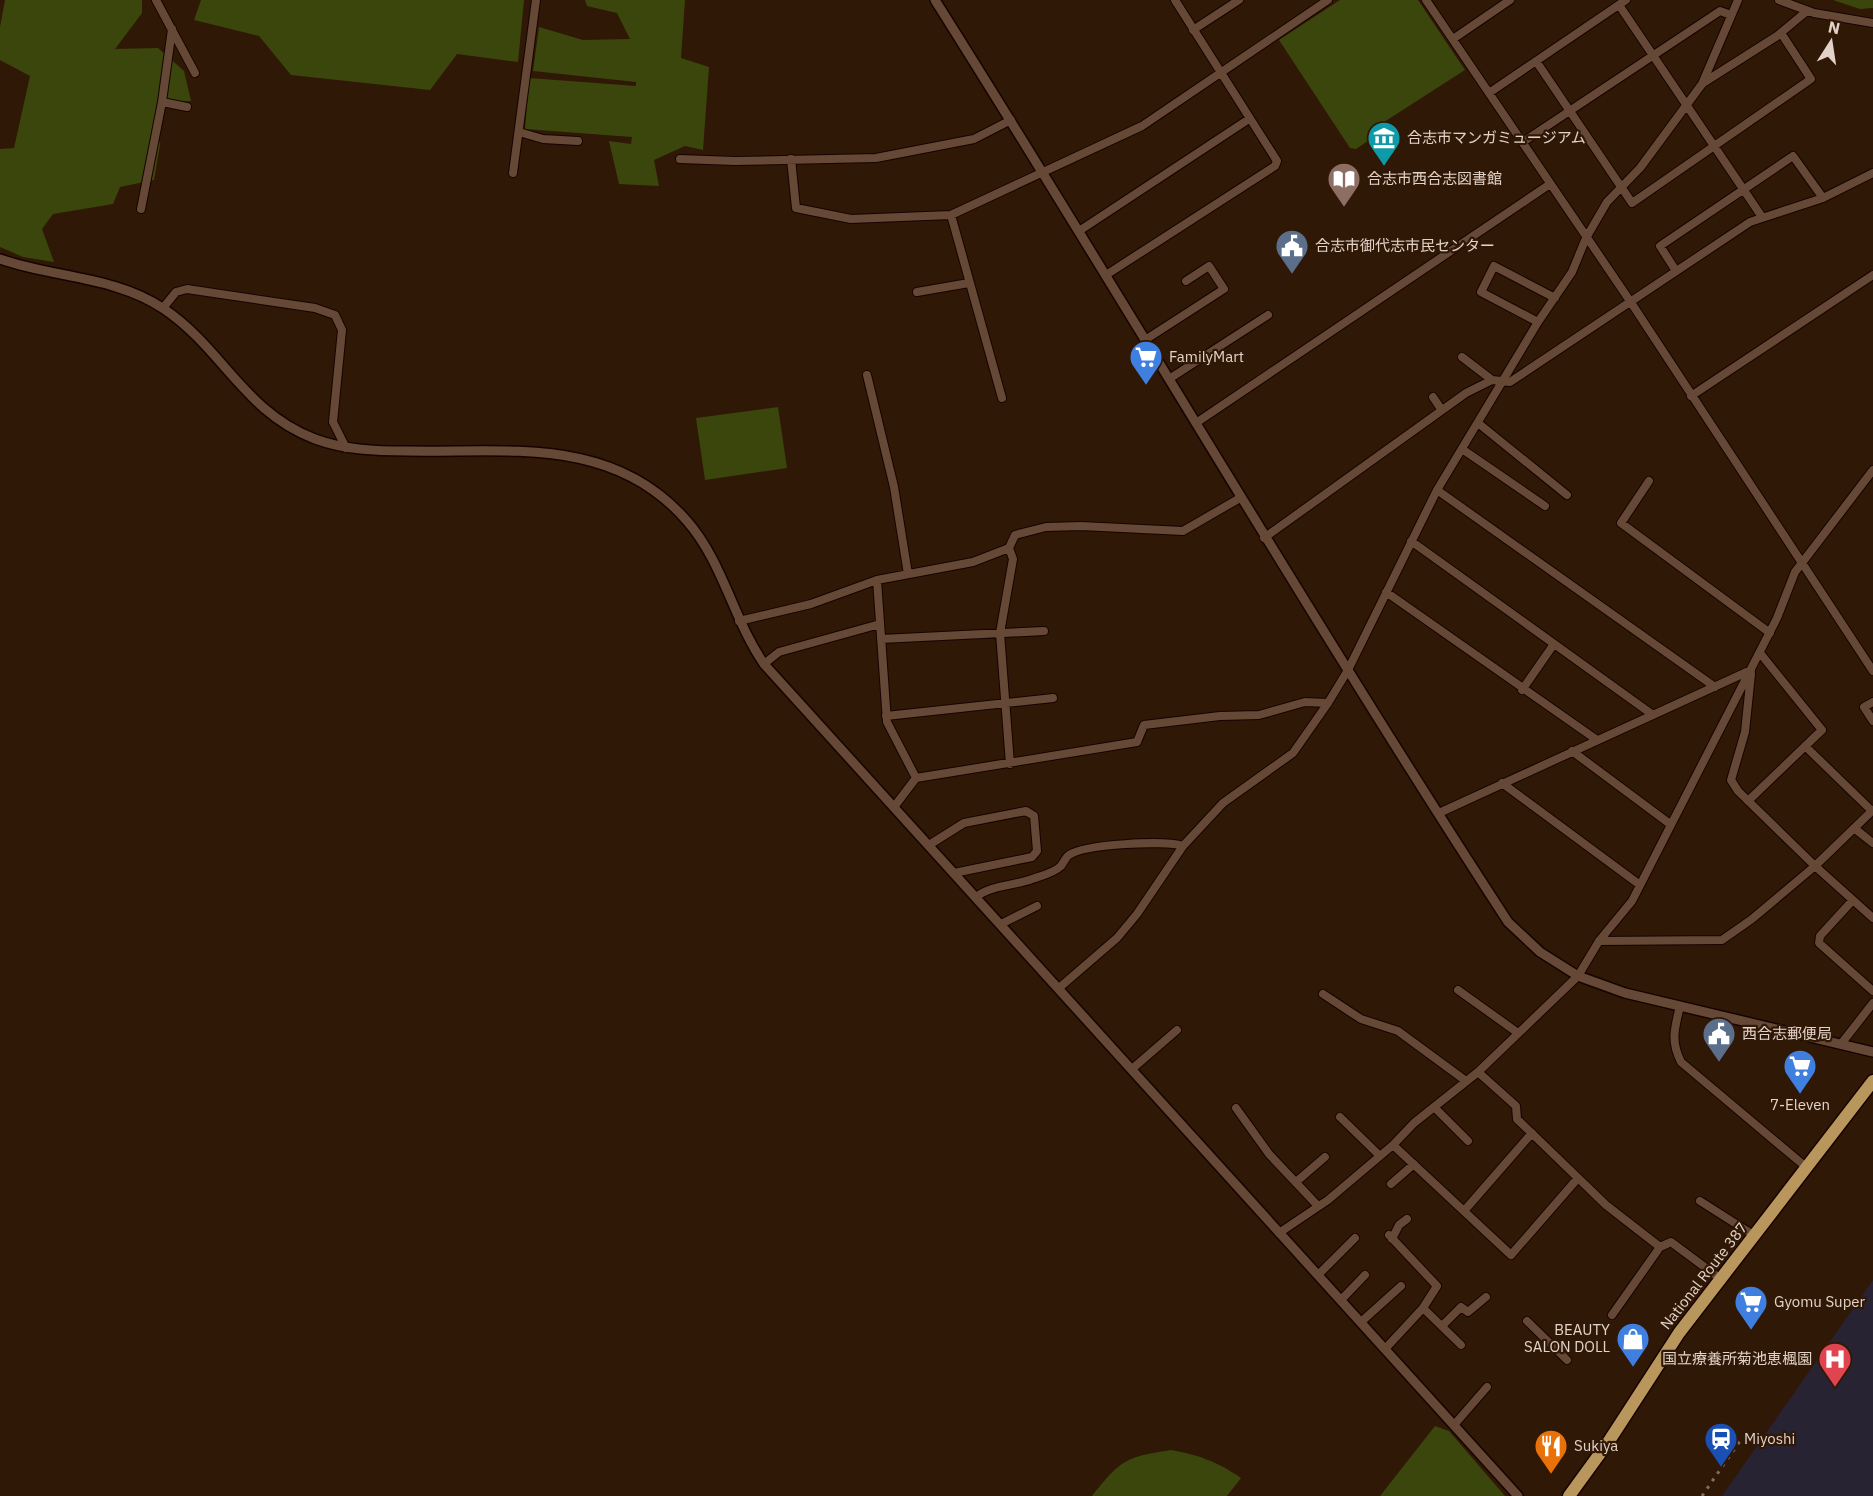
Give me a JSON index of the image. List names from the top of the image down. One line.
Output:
{"streets":{"highway":["National Route 387"]},"places":{"museum":["合志市マンガミュージアム"],"library":["合志市西合志図書館"],"public building":["合志市御代志市民センター","西合志郵便局"],"supermarket":["FamilyMart","7-Eleven","Gyomu Super"],"shop":["BEAUTY SALON DOLL"],"hospital":["国立療養所菊池恵楓園"],"station":["Miyoshi"],"restaurant":["Sukiya"]},"north":"top"}
